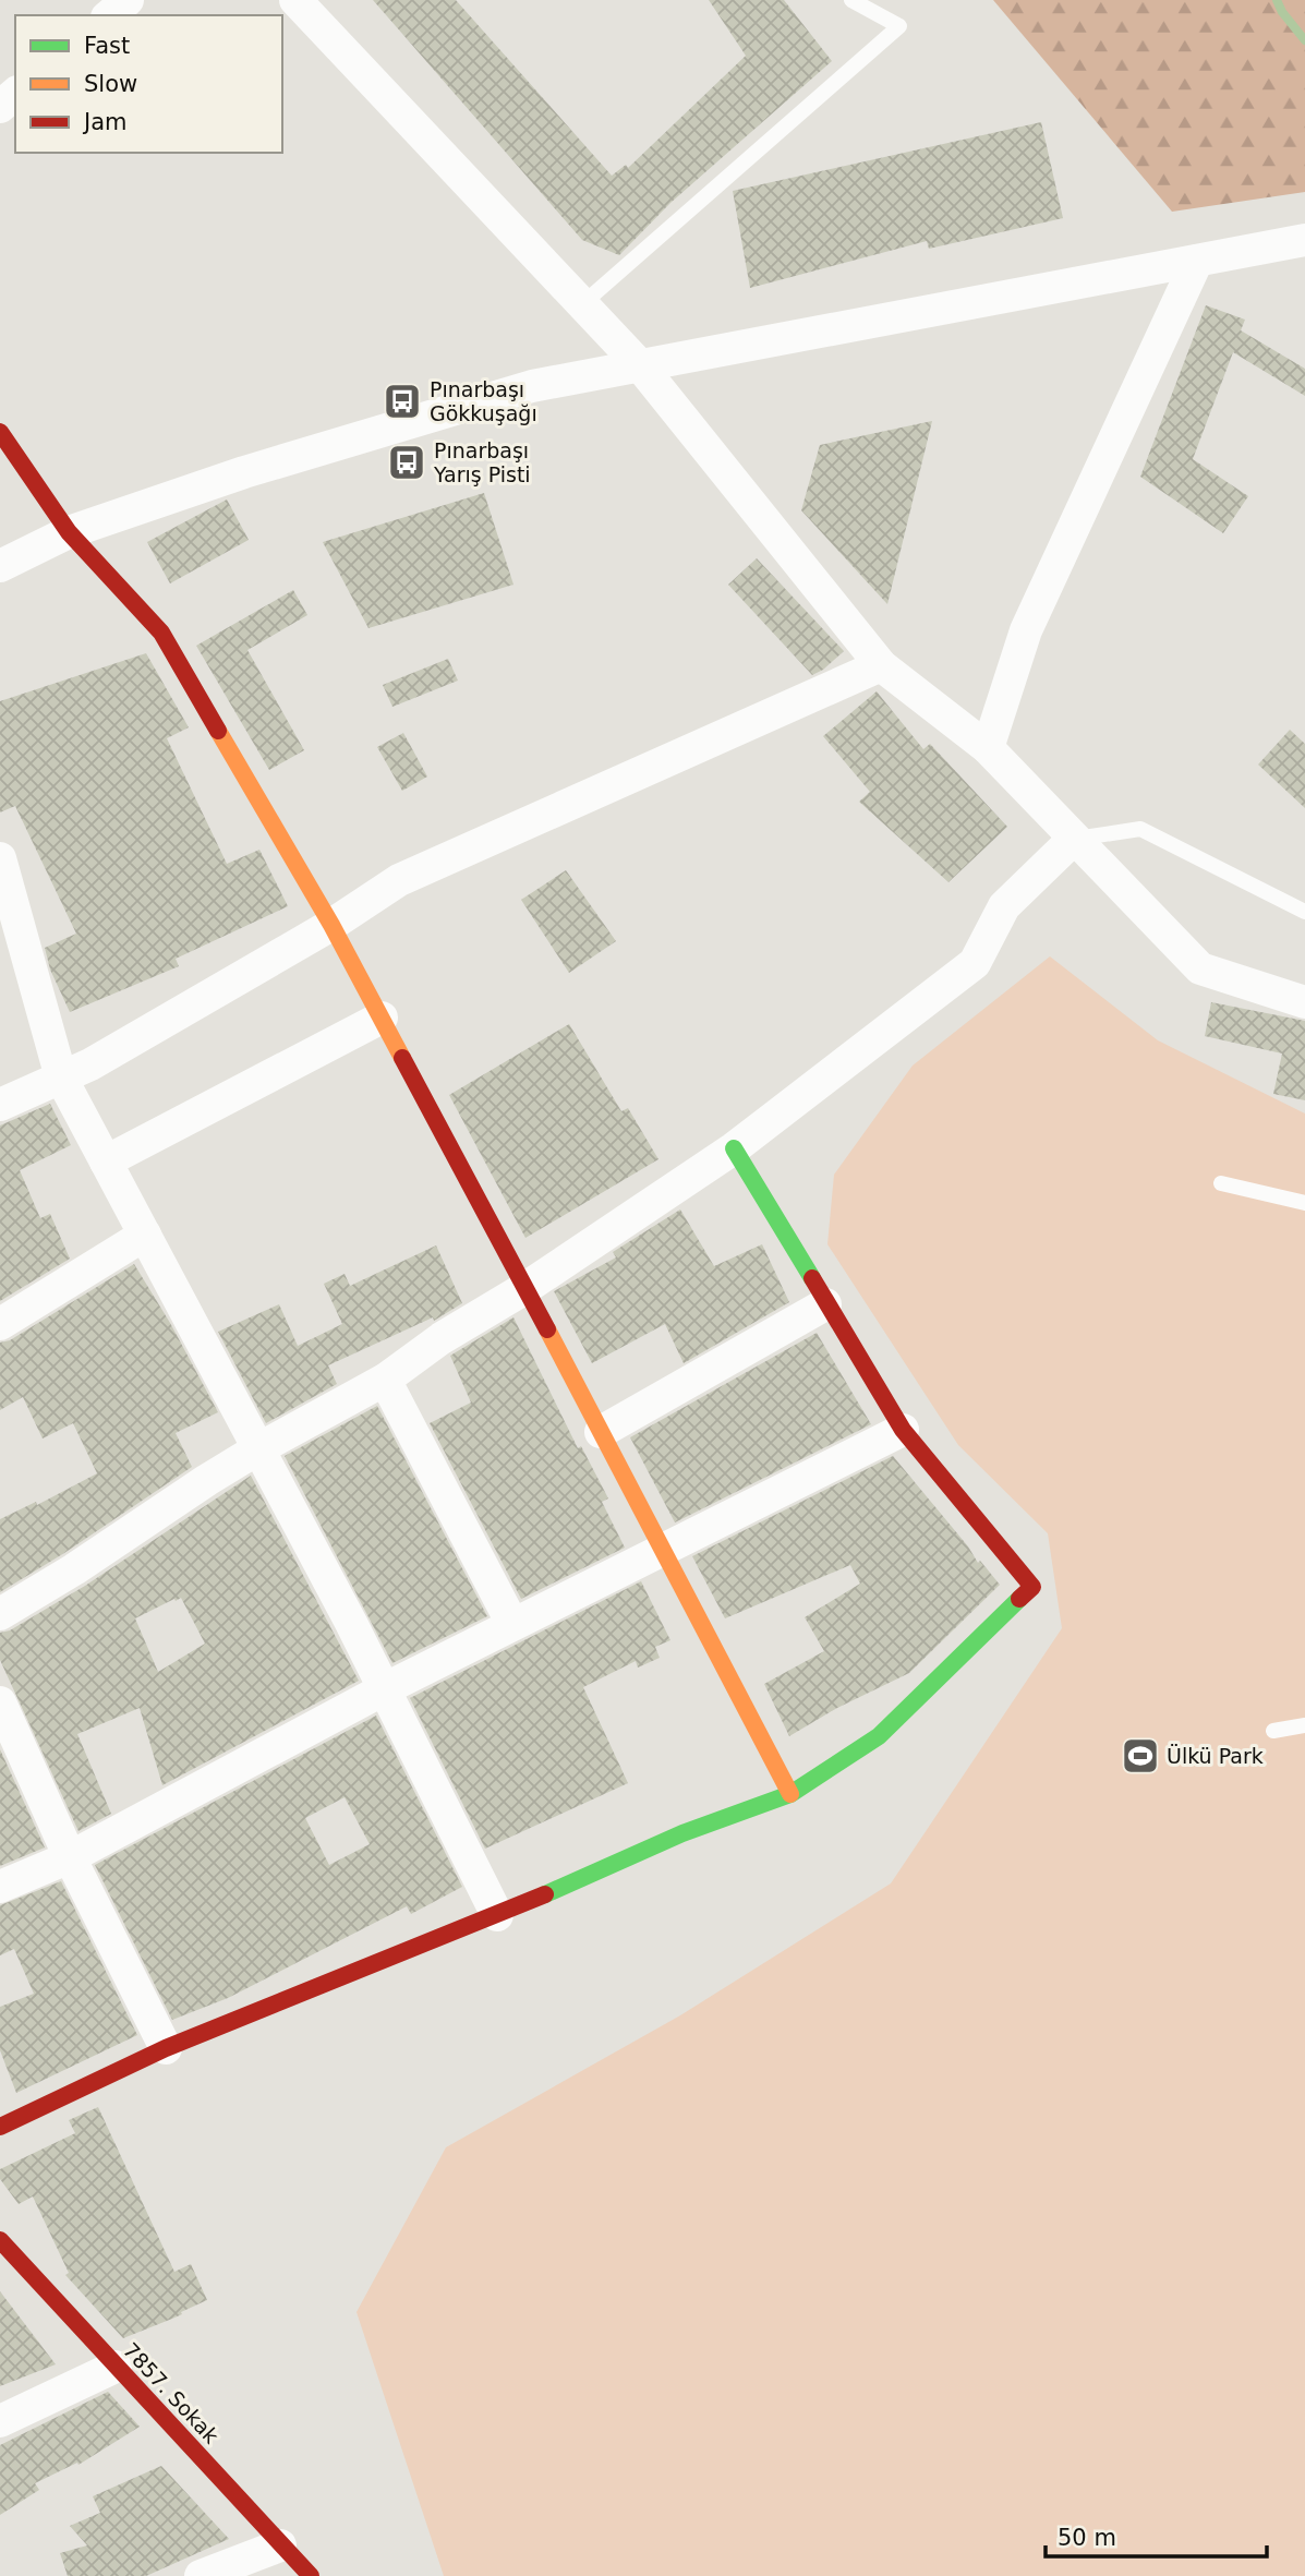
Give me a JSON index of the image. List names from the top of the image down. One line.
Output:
{"streets":{"street":["7857. Sokak"]},"places":{"bus stop":["Pınarbaşı Gökkuşağı","Pınarbaşı Yarış Pisti"],"sports":["Ülkü Park"]},"legend":["Fast","Slow","Jam"],"scale_bar":"50 m"}
